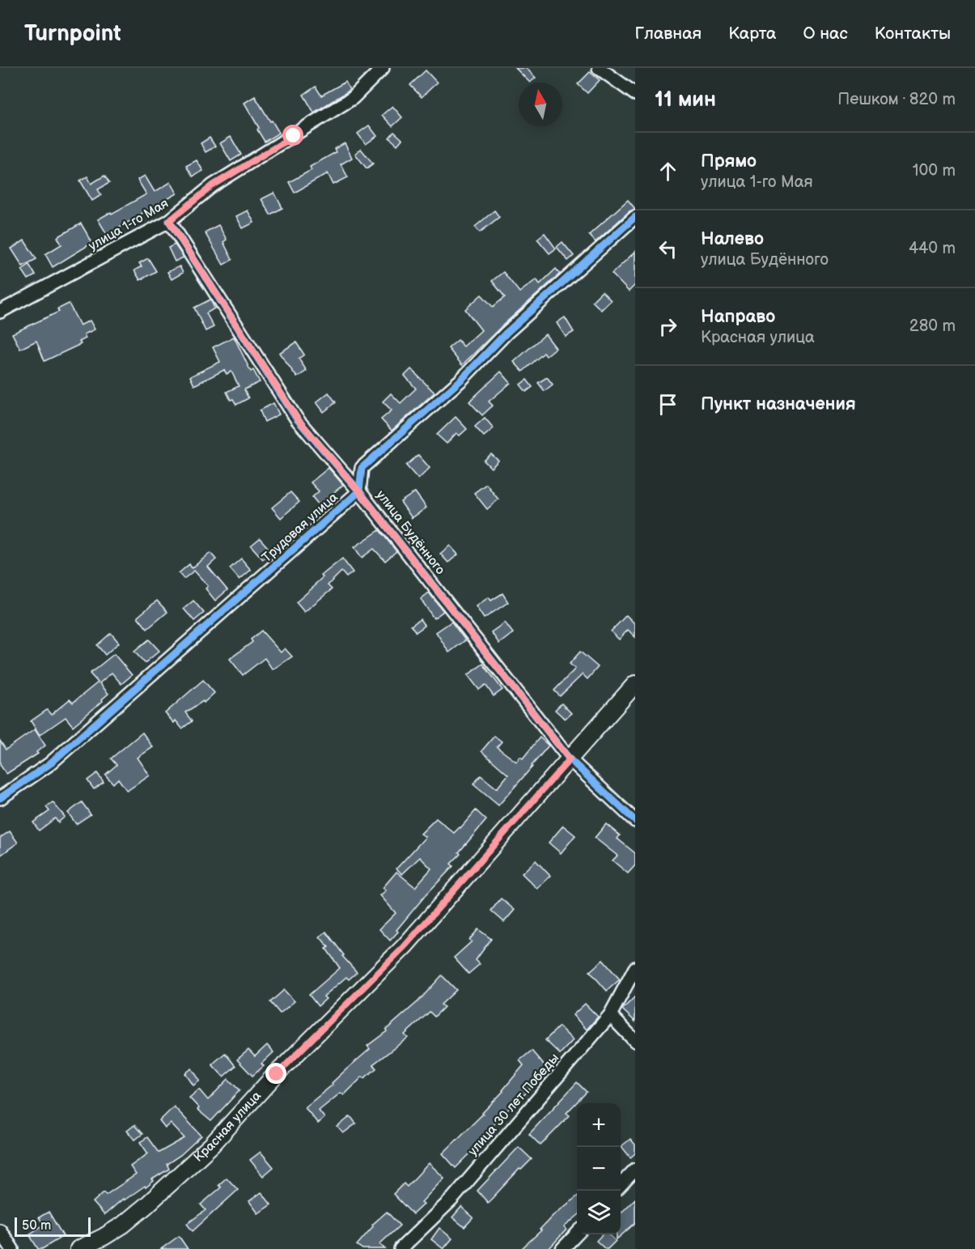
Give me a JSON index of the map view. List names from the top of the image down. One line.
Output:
{"streets":{"main road":["Красная улица"],"street":["улица 1-го Мая","Трудовая улица","улица Будённого","улица 30 лет Победы"]},"crossings":[["улица 1-го Мая","улица Будённого"],["Трудовая улица","улица Будённого"],["улица Будённого","Красная улица"]],"scale_bar":"50 m","north":"top","page":{"header":"Turnpoint","nav":["Главная","Карта","О нас","Контакты"],"heading":["11 мин","Пешком · 820 m"],"list":[["Прямо","улица 1-го Мая","100 m"],["Налево","улица Будённого","440 m"],["Направо","Красная улица","280 m"],"Пункт назначения"],"map_buttons":["+","−"],"scale":"50 m"}}
